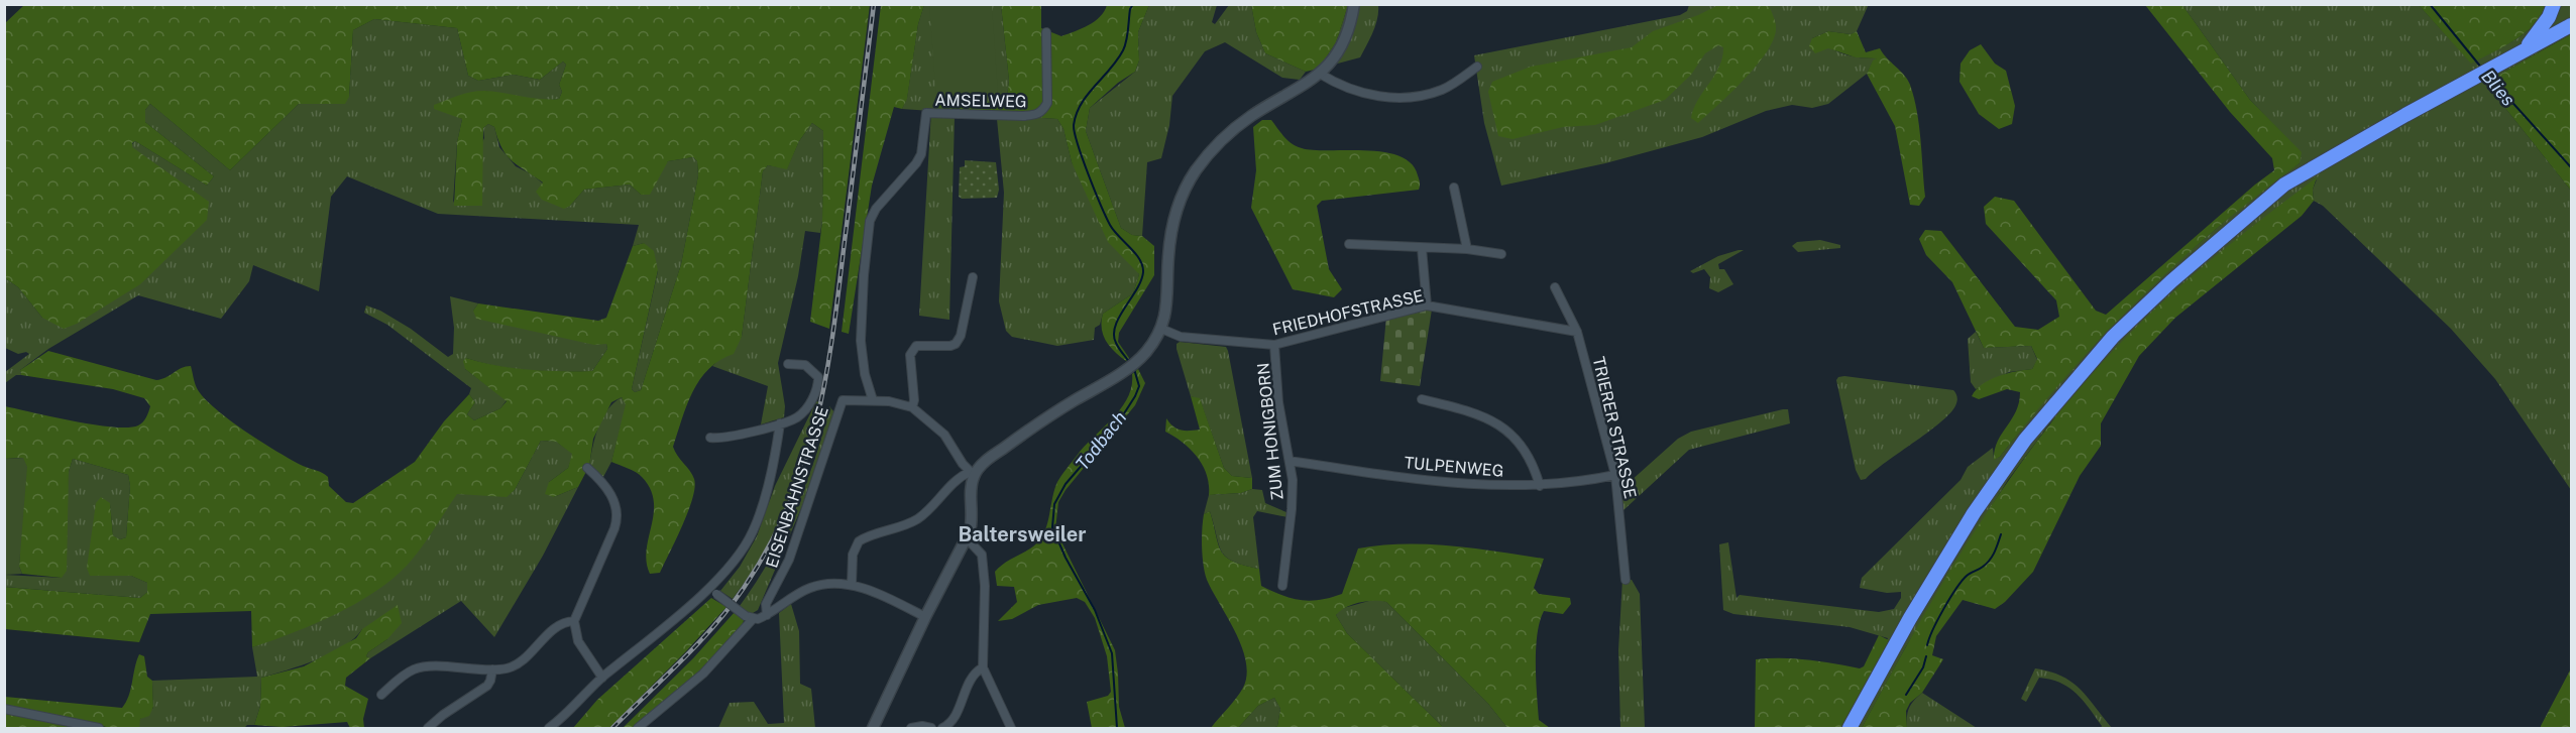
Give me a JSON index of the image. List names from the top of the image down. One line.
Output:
{"streets":{"street":["AMSELWEG","FRIEDHOFSTRASSE","TRIERER STRASSE","ZUM HONIGBORN","TULPENWEG","EISENBAHNSTRASSE"]},"crossings":[["AMSELWEG","EISENBAHNSTRASSE"],["FRIEDHOFSTRASSE","TRIERER STRASSE"],["FRIEDHOFSTRASSE","ZUM HONIGBORN"],["TRIERER STRASSE","TULPENWEG"],["ZUM HONIGBORN","TULPENWEG"]],"districts":["Baltersweiler"],"water":["Blies","Todbach"]}
